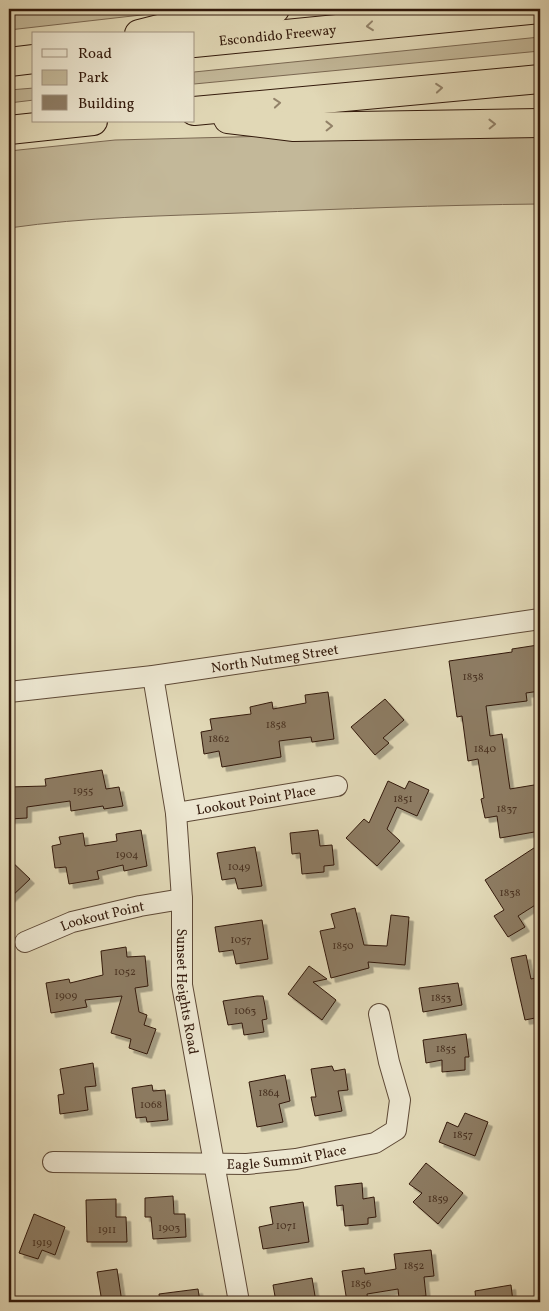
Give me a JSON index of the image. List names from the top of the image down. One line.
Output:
{"streets":{"highway":["Escondido Freeway"],"street":["North Nutmeg Street","Lookout Point Place","Lookout Point","Sunset Heights Road","Eagle Summit Place"]},"crossings":[["North Nutmeg Street","Sunset Heights Road"],["Lookout Point Place","Sunset Heights Road"],["Lookout Point","Sunset Heights Road"],["Sunset Heights Road","Eagle Summit Place"]],"house_numbers":["1838","1858","1862","1840","1955","1851","1837","1904","1049","1838","1057","1850","1052","1909","1853","1063","1855","1864","1068","1857","1859","1071","1903","1911","1919","1852","1856"],"legend":["Road","Park","Building"]}
